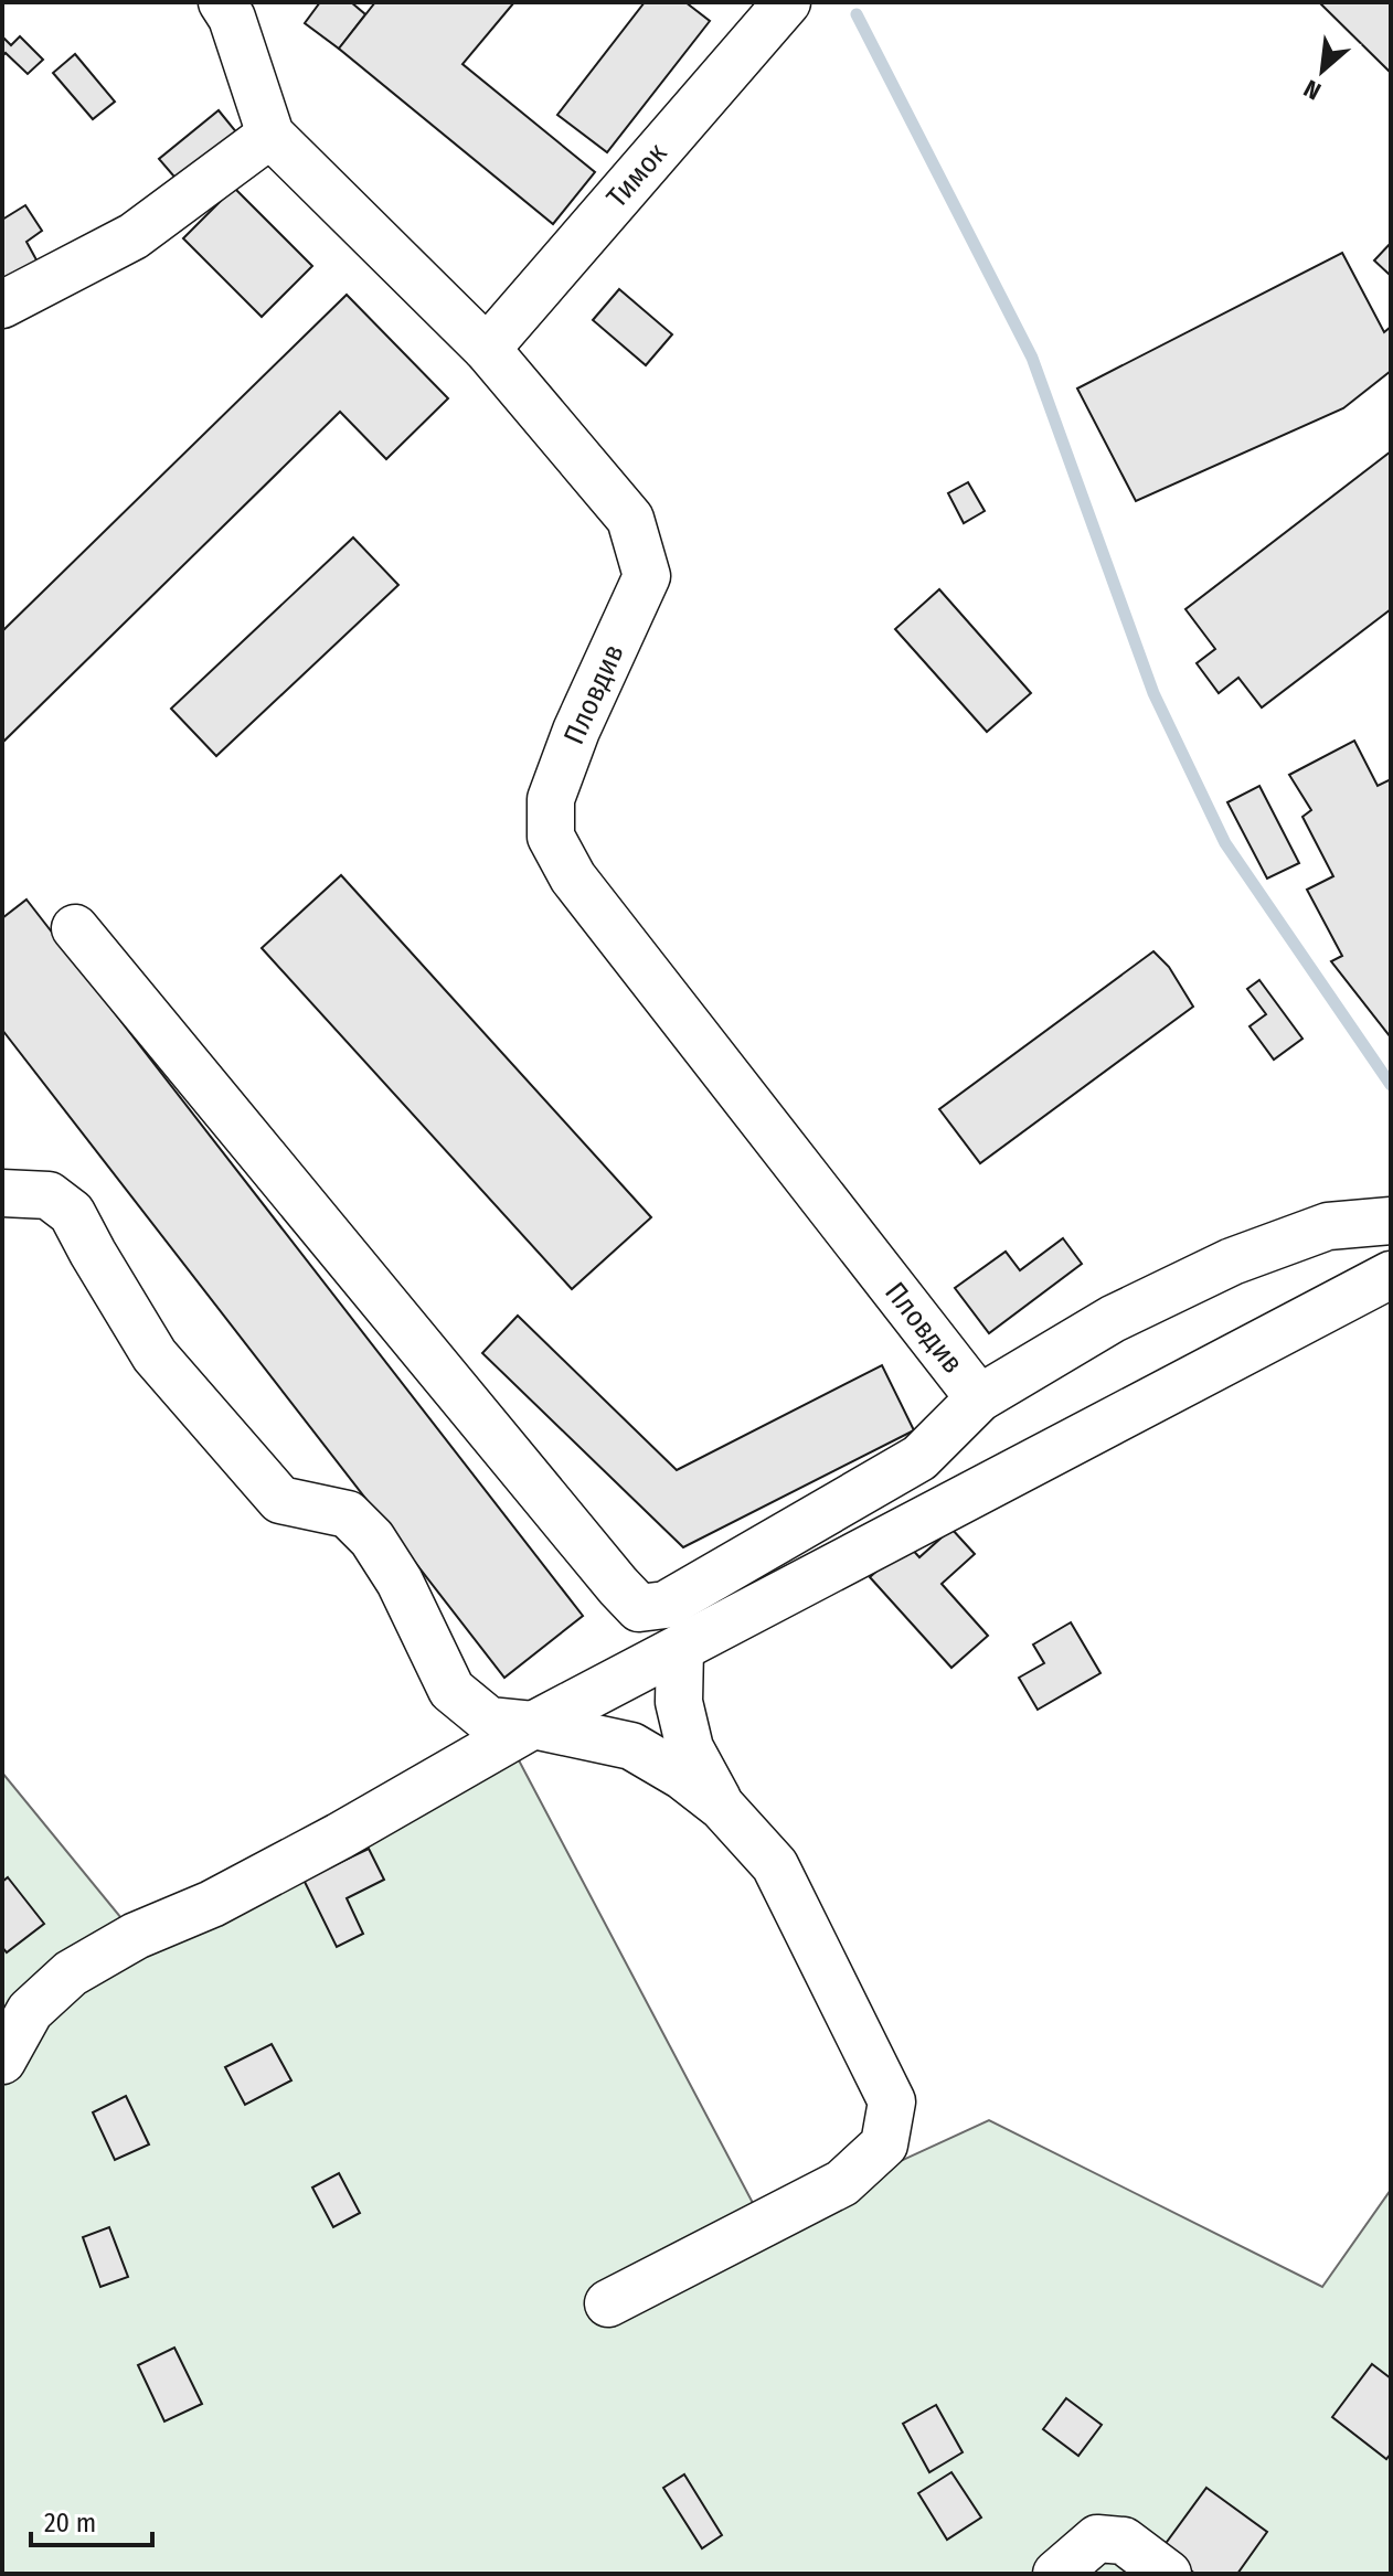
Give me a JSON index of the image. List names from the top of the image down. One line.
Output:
{"streets":{"street":["Тимок","Пловдив"]},"crossings":[["Тимок","Пловдив"]],"scale_bar":"20 m","north":"bottom left"}
